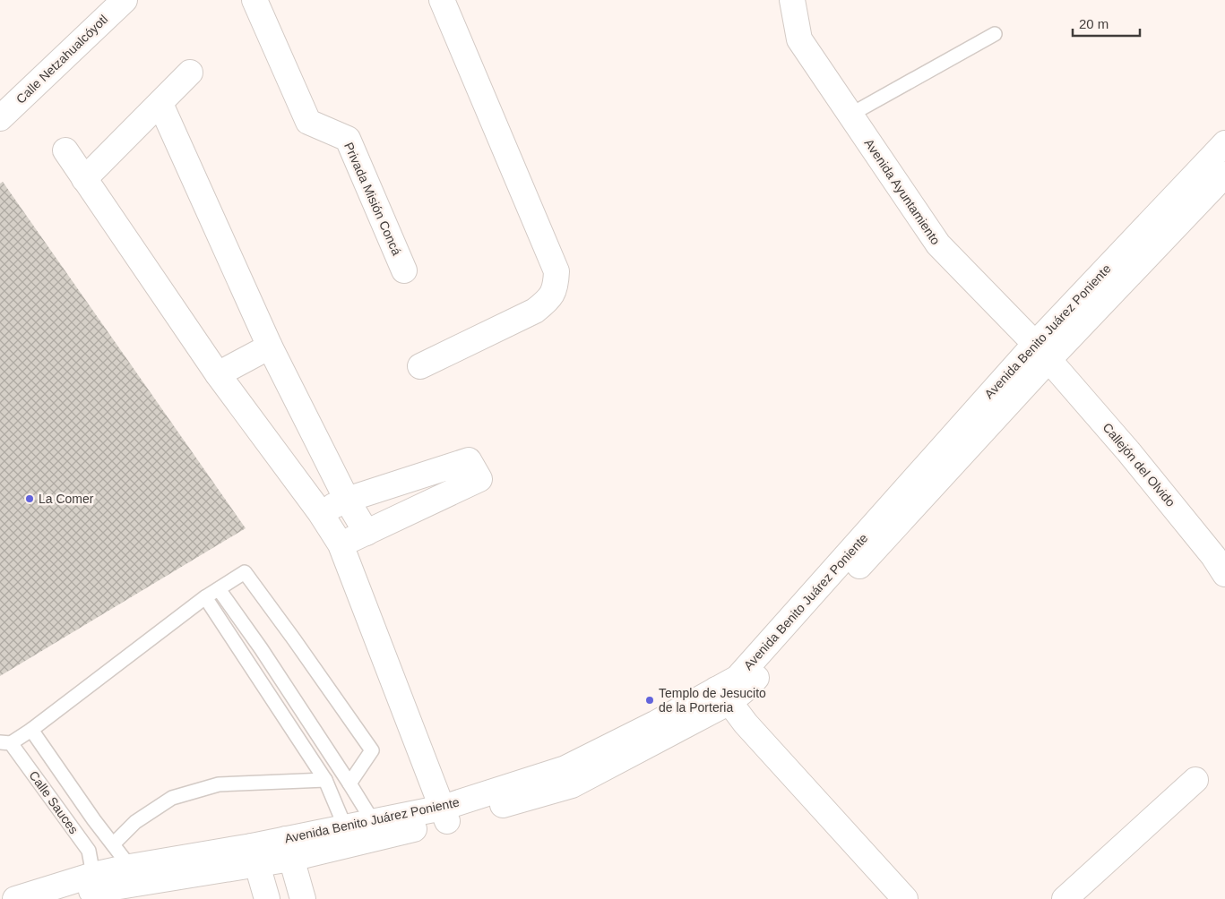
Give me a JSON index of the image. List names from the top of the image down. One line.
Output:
{"streets":{"street":["Calle Netzahualcóyotl","Avenida Ayuntamiento","Privada Misión Concá","Avenida Benito Juárez Poniente","Callejón del Olvido"],"lane":["Calle Sauces"]},"crossings":[["Avenida Ayuntamiento","Avenida Benito Juárez Poniente"],["Avenida Ayuntamiento","Callejón del Olvido"],["Avenida Benito Juárez Poniente","Callejón del Olvido"],["Avenida Benito Juárez Poniente","Calle Sauces"]],"places":["La Comer","Templo de Jesucito de la Porteria"],"scale_bar":"20 m"}
